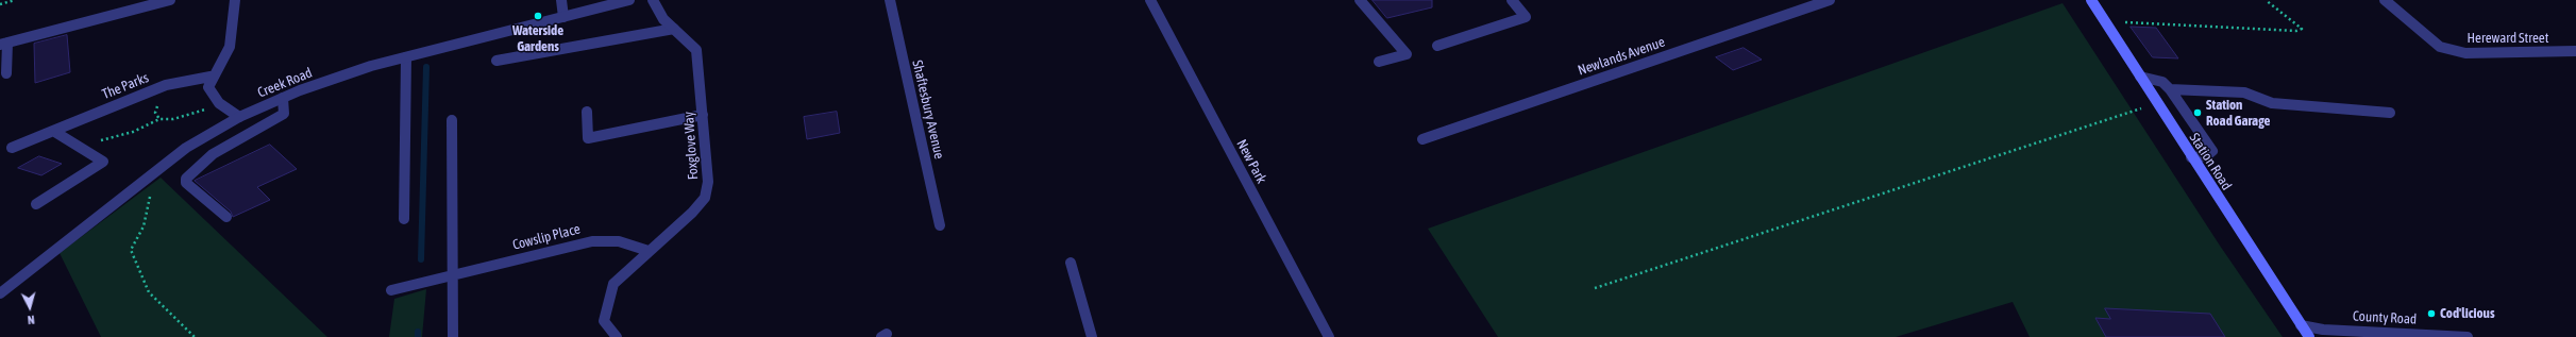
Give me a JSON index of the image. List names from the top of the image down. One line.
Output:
{"streets":{"main road":["Station Road"],"street":["Hereward Street","Newlands Avenue","Creek Road","The Parks","Shaftesbury Avenue","Foxglove Way","New Park","Cowslip Place","County Road"]},"crossings":[["Foxglove Way","Cowslip Place"],["Station Road","County Road"]],"places":["Waterside Gardens","Station Road Garage","Cod'licious"],"north":"bottom"}
